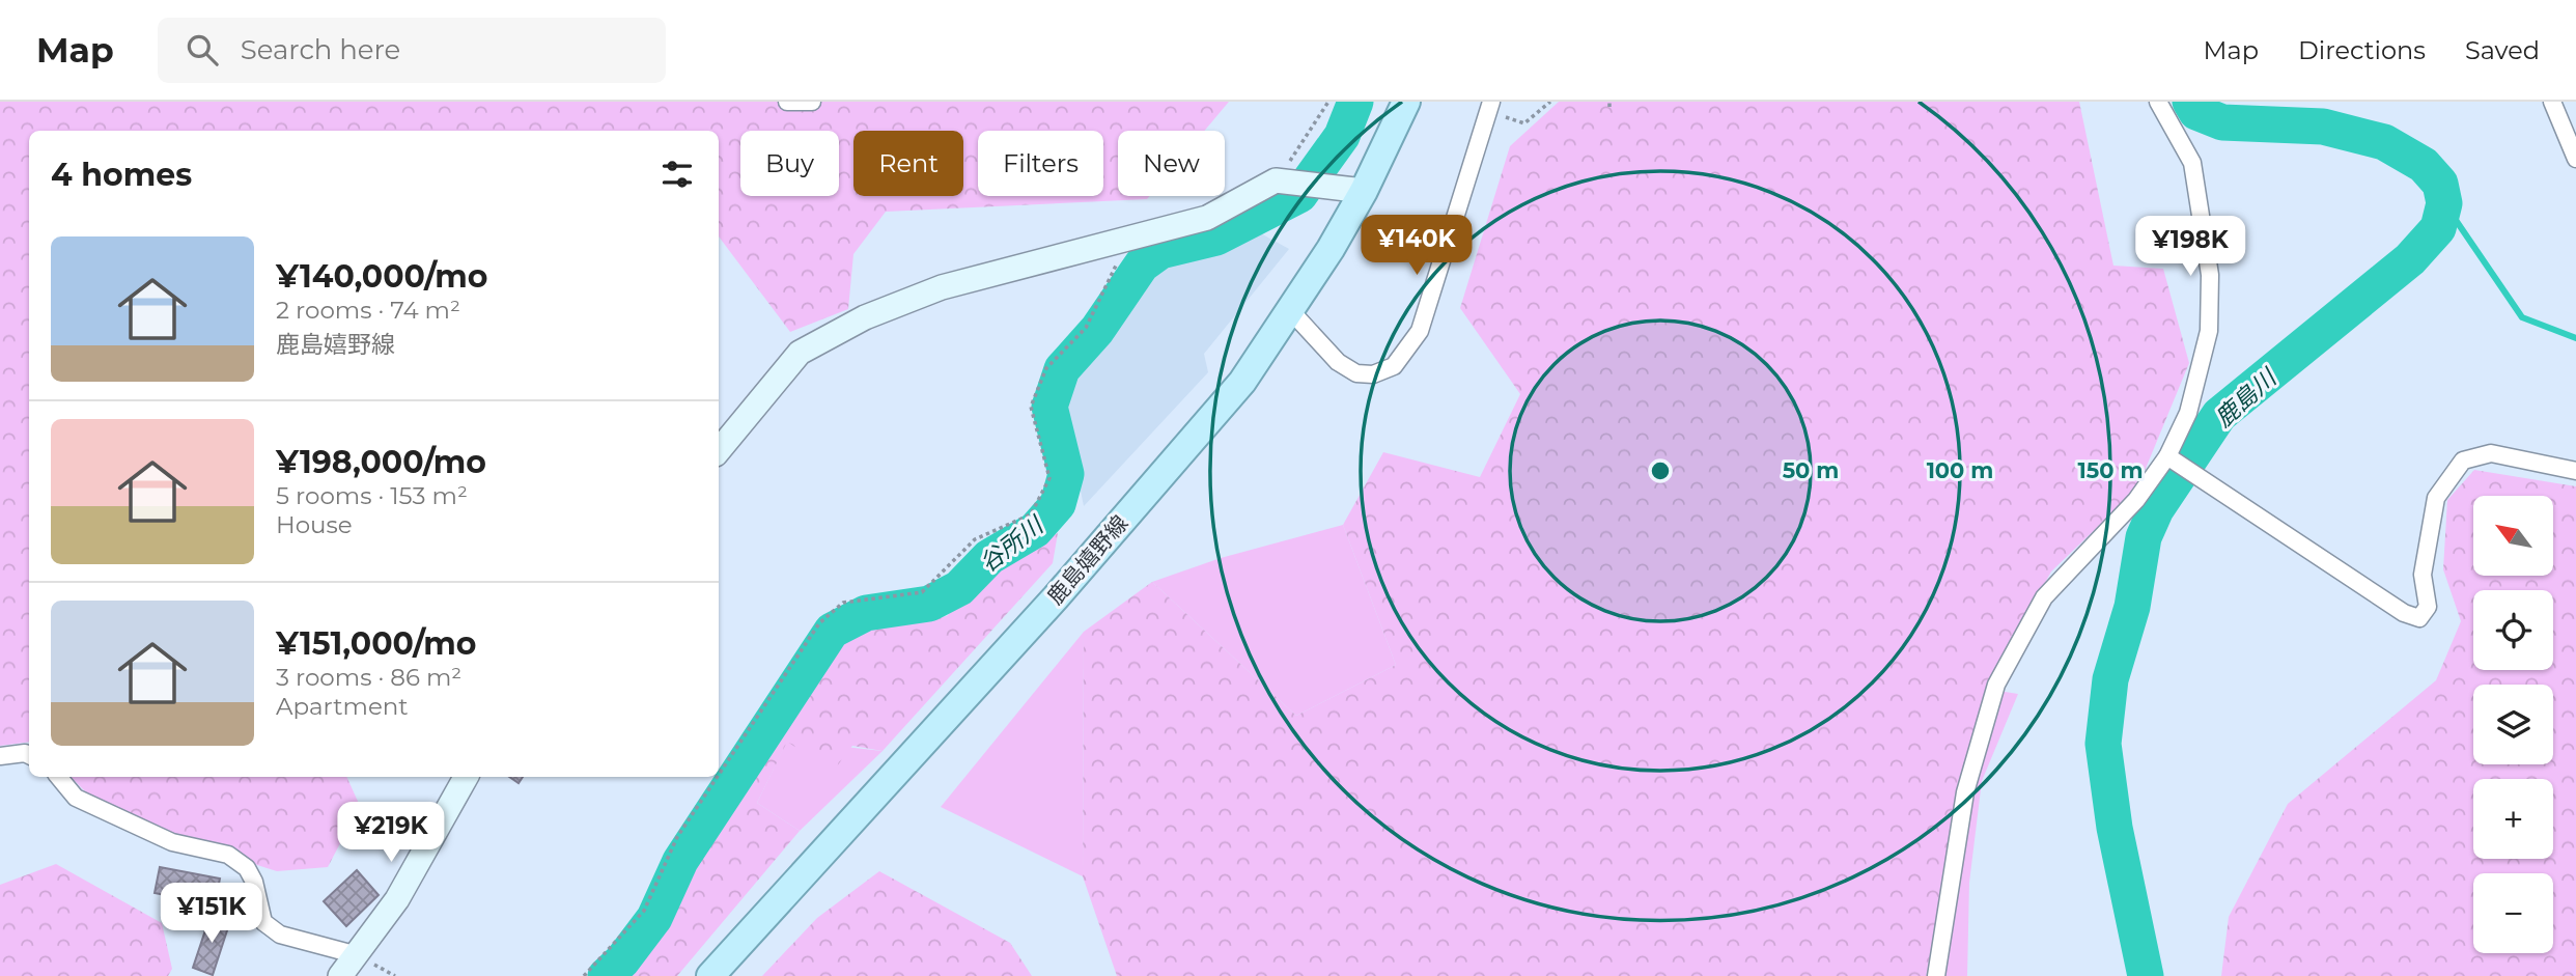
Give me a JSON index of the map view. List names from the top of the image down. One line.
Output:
{"streets":{"main road":["鹿島嬉野線"]},"water":["鹿島川","谷所川"],"north":"top left","page":{"header":"Map","search":"Search here","nav":["Map","Directions","Saved"],"chip":["Buy","Rent","Filters","New"],"heading":"4 homes","price":["¥140K","¥198K","¥219K","¥151K"],"list":[{"name":"¥140,000/mo","note":"2 rooms · 74 m² · 鹿島嬉野線"},{"name":"¥198,000/mo","note":"5 rooms · 153 m² · House"},{"name":"¥151,000/mo","note":"3 rooms · 86 m² · Apartment"}],"map_buttons":["+","−"]},"rings":["50 m","100 m","150 m"]}
